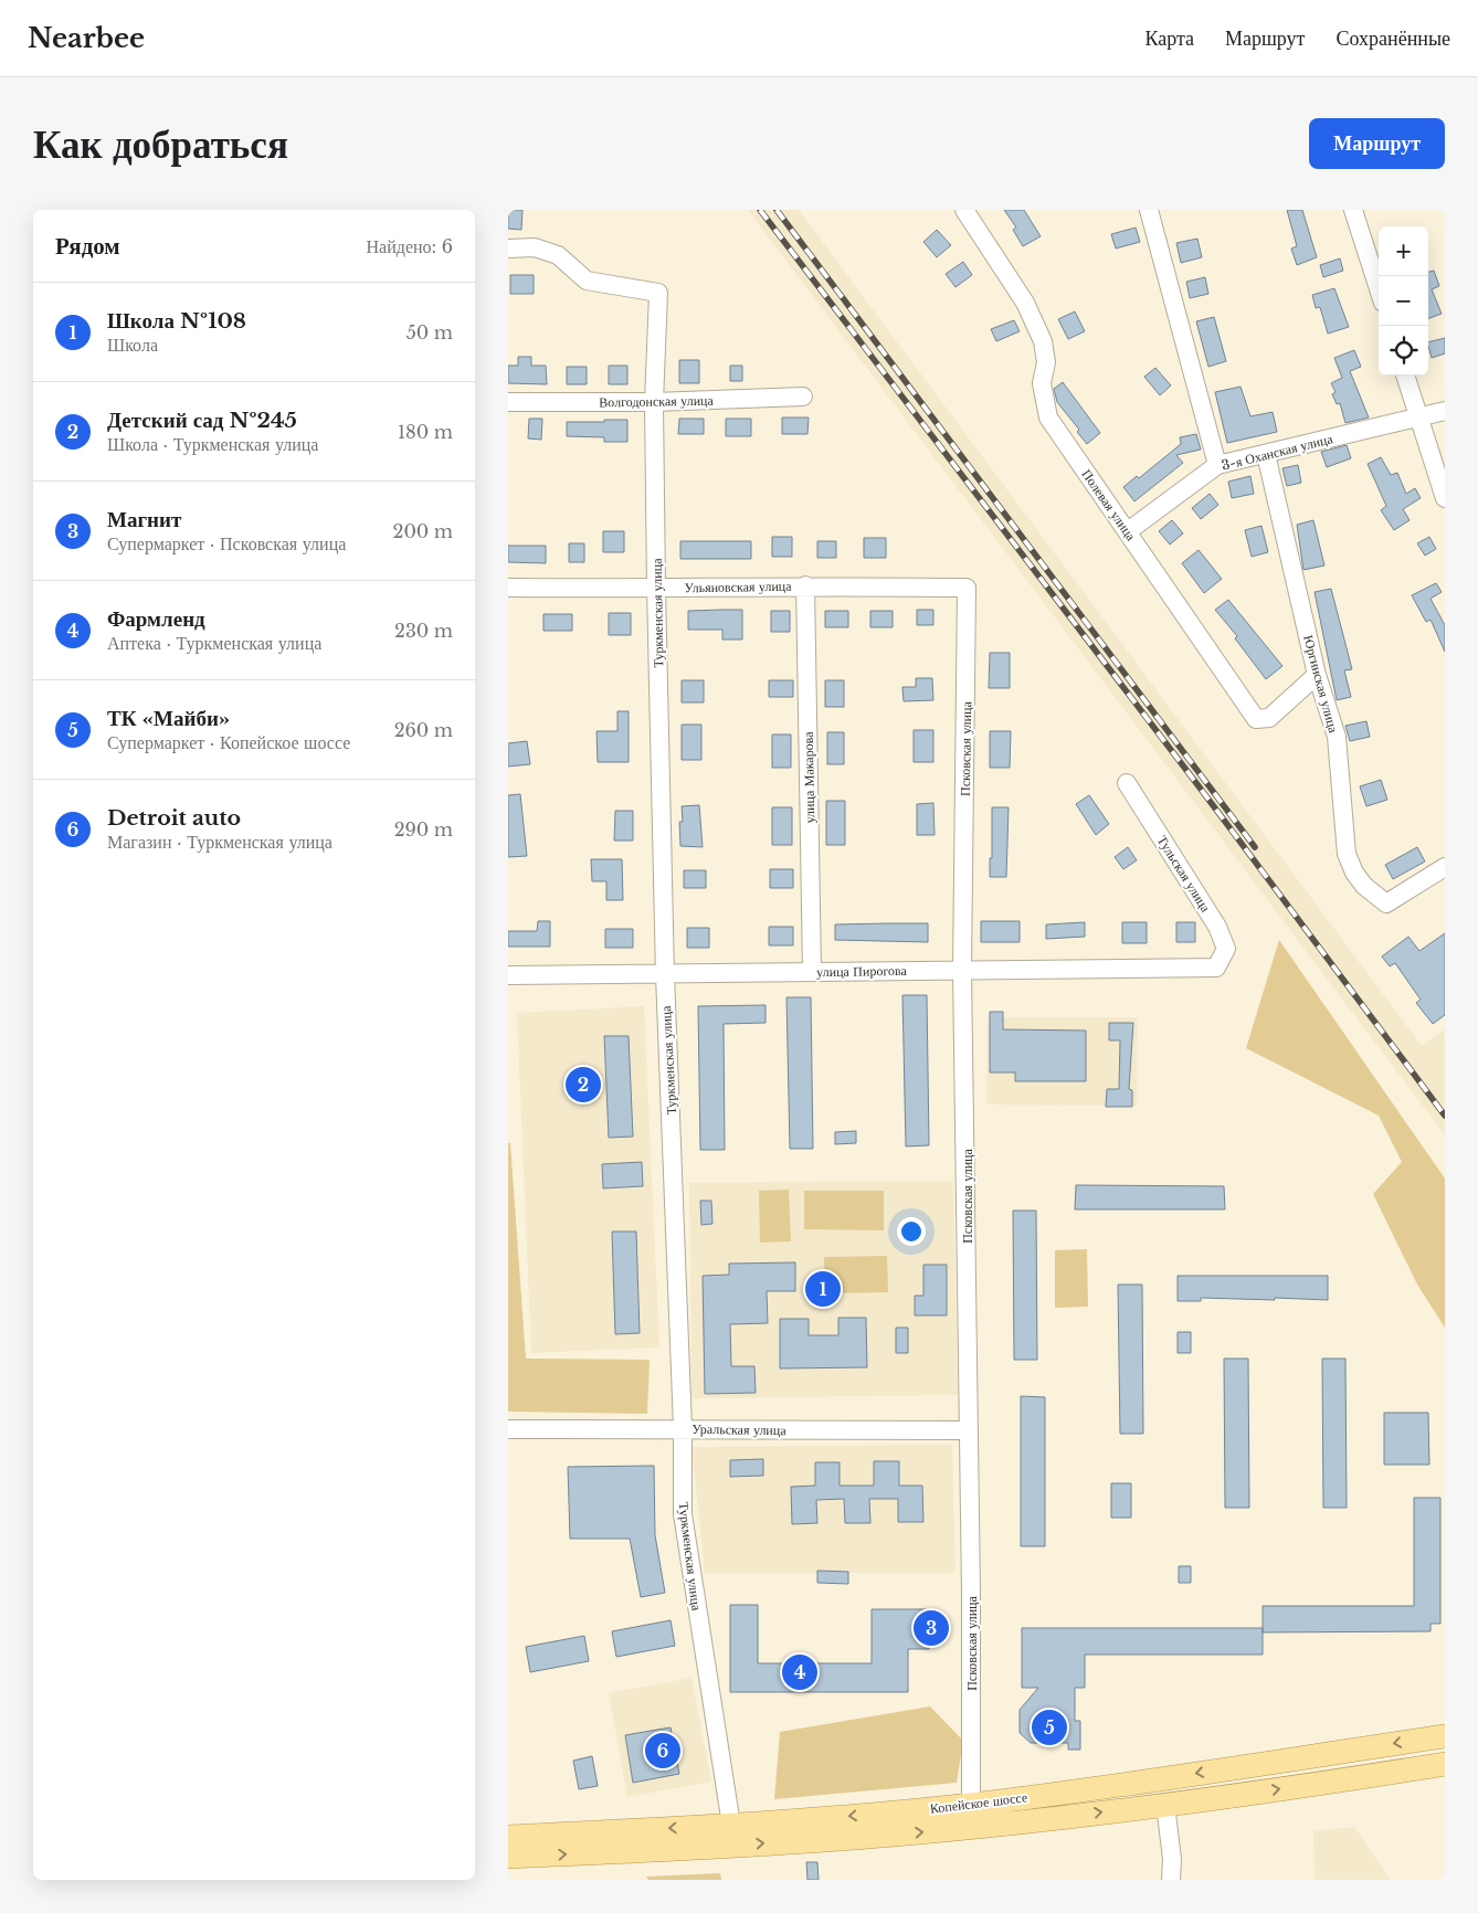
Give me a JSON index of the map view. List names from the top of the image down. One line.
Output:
{"streets":{"main road":["Копейское шоссе"],"street":["Волгодонская улица","3-я Оханская улица","Полевая улица","Ульяновская улица","Туркменская улица","Юргинская улица","Псковская улица","улица Макарова","Тульская улица","улица Пирогова","Уральская улица"]},"crossings":[["Волгодонская улица","Туркменская улица"],["3-я Оханская улица","Полевая улица"],["3-я Оханская улица","Юргинская улица"],["Полевая улица","Юргинская улица"],["Ульяновская улица","Туркменская улица"],["Ульяновская улица","Псковская улица"],["Ульяновская улица","улица Макарова"],["Туркменская улица","улица Пирогова"],["Туркменская улица","Уральская улица"],["Туркменская улица","Копейское шоссе"],["Псковская улица","улица Пирогова"],["Псковская улица","Уральская улица"],["Псковская улица","Копейское шоссе"],["улица Макарова","улица Пирогова"],["Тульская улица","улица Пирогова"]],"page":{"header":"Nearbee","nav":["Карта","Маршрут","Сохранённые"],"buttons":"Маршрут","title":"Как добраться","heading":["Рядом","Найдено: 6"],"map_buttons":["+","−"],"list":[{"mark":"1","name":"Школа №108","note":"Школа","value":"50 m"},{"mark":"2","name":"Детский сад №245","note":"Школа · Туркменская улица","value":"180 m"},{"mark":"3","name":"Магнит","note":"Супермаркет · Псковская улица","value":"200 m"},{"mark":"4","name":"Фармленд","note":"Аптека · Туркменская улица","value":"230 m"},{"mark":"5","name":"ТК «Майби»","note":"Супермаркет · Копейское шоссе","value":"260 m"},{"mark":"6","name":"Detroit auto","note":"Магазин · Туркменская улица","value":"290 m"}],"pins":["2","1","3","4","5","6"]}}
